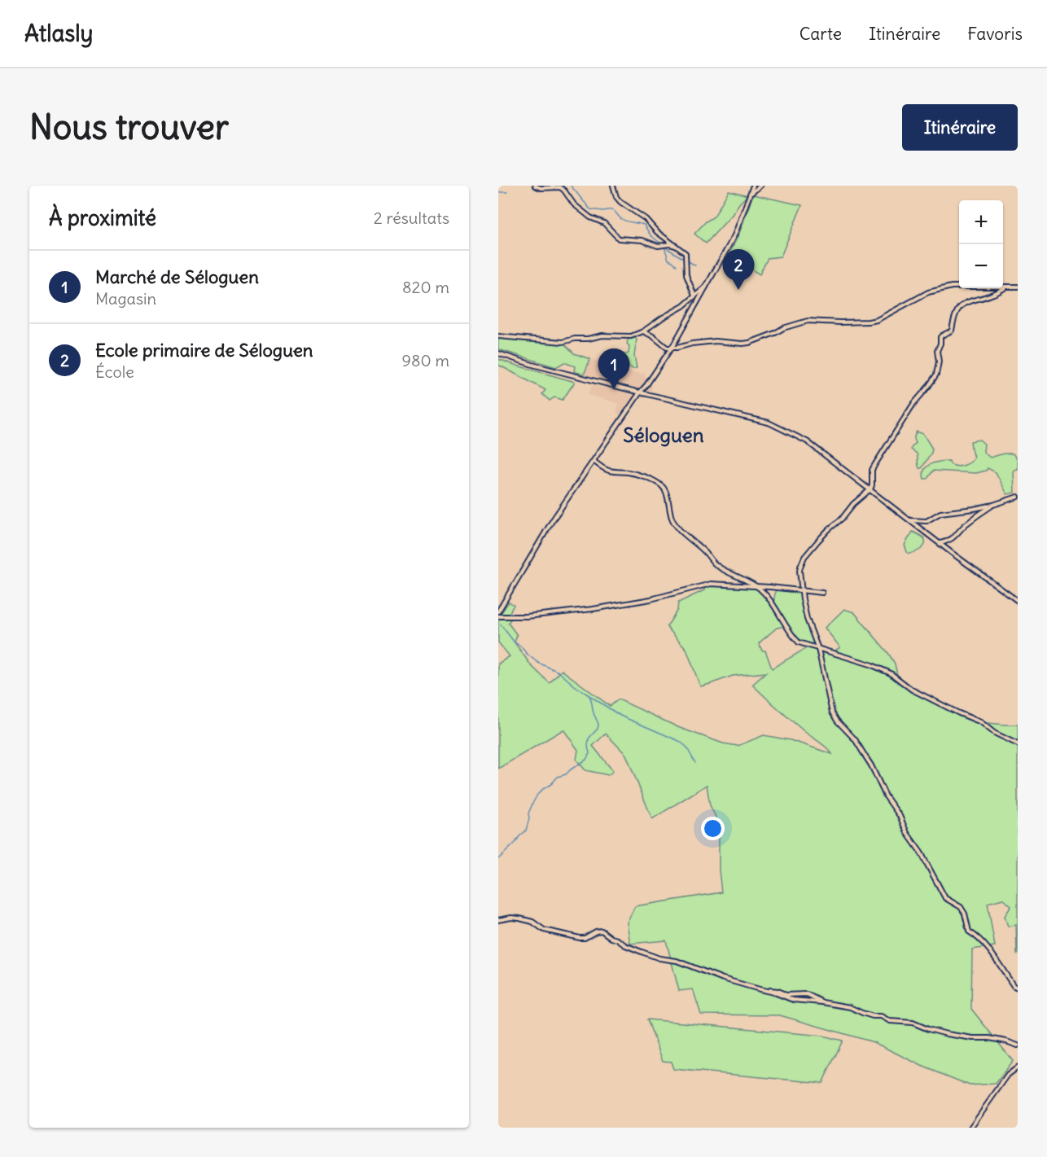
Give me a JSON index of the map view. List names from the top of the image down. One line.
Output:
{"districts":["Séloguen"],"page":{"header":"Atlasly","nav":["Carte","Itinéraire","Favoris"],"buttons":"Itinéraire","title":"Nous trouver","heading":["À proximité","2 résultats"],"map_buttons":["+","−"],"list":[{"mark":"1","name":"Marché de Séloguen","note":"Magasin","value":"820 m"},{"mark":"2","name":"Ecole primaire de Séloguen","note":"École","value":"980 m"}],"pins":["2","1"]}}
